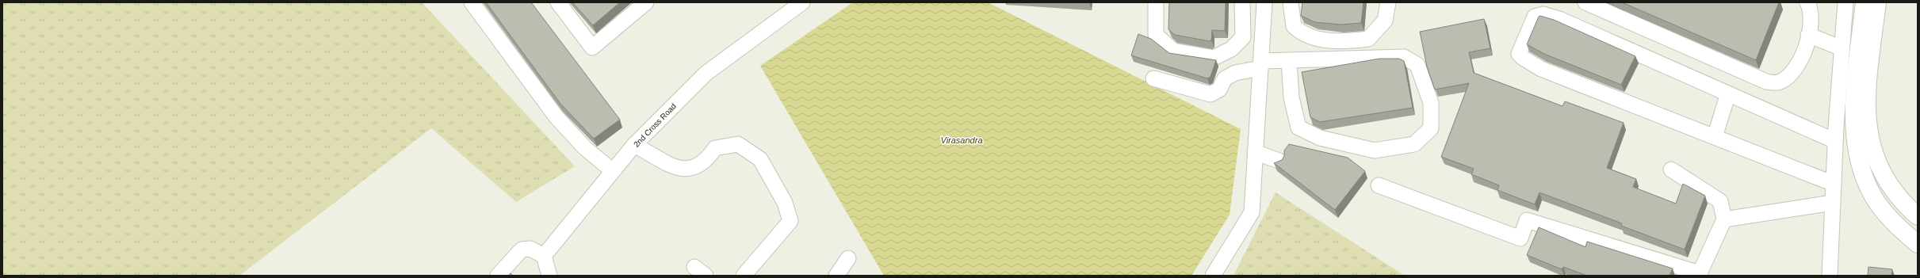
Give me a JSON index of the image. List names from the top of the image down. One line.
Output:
{"streets":{"street":["2nd Cross Road"]},"water":["Virasandra"]}
